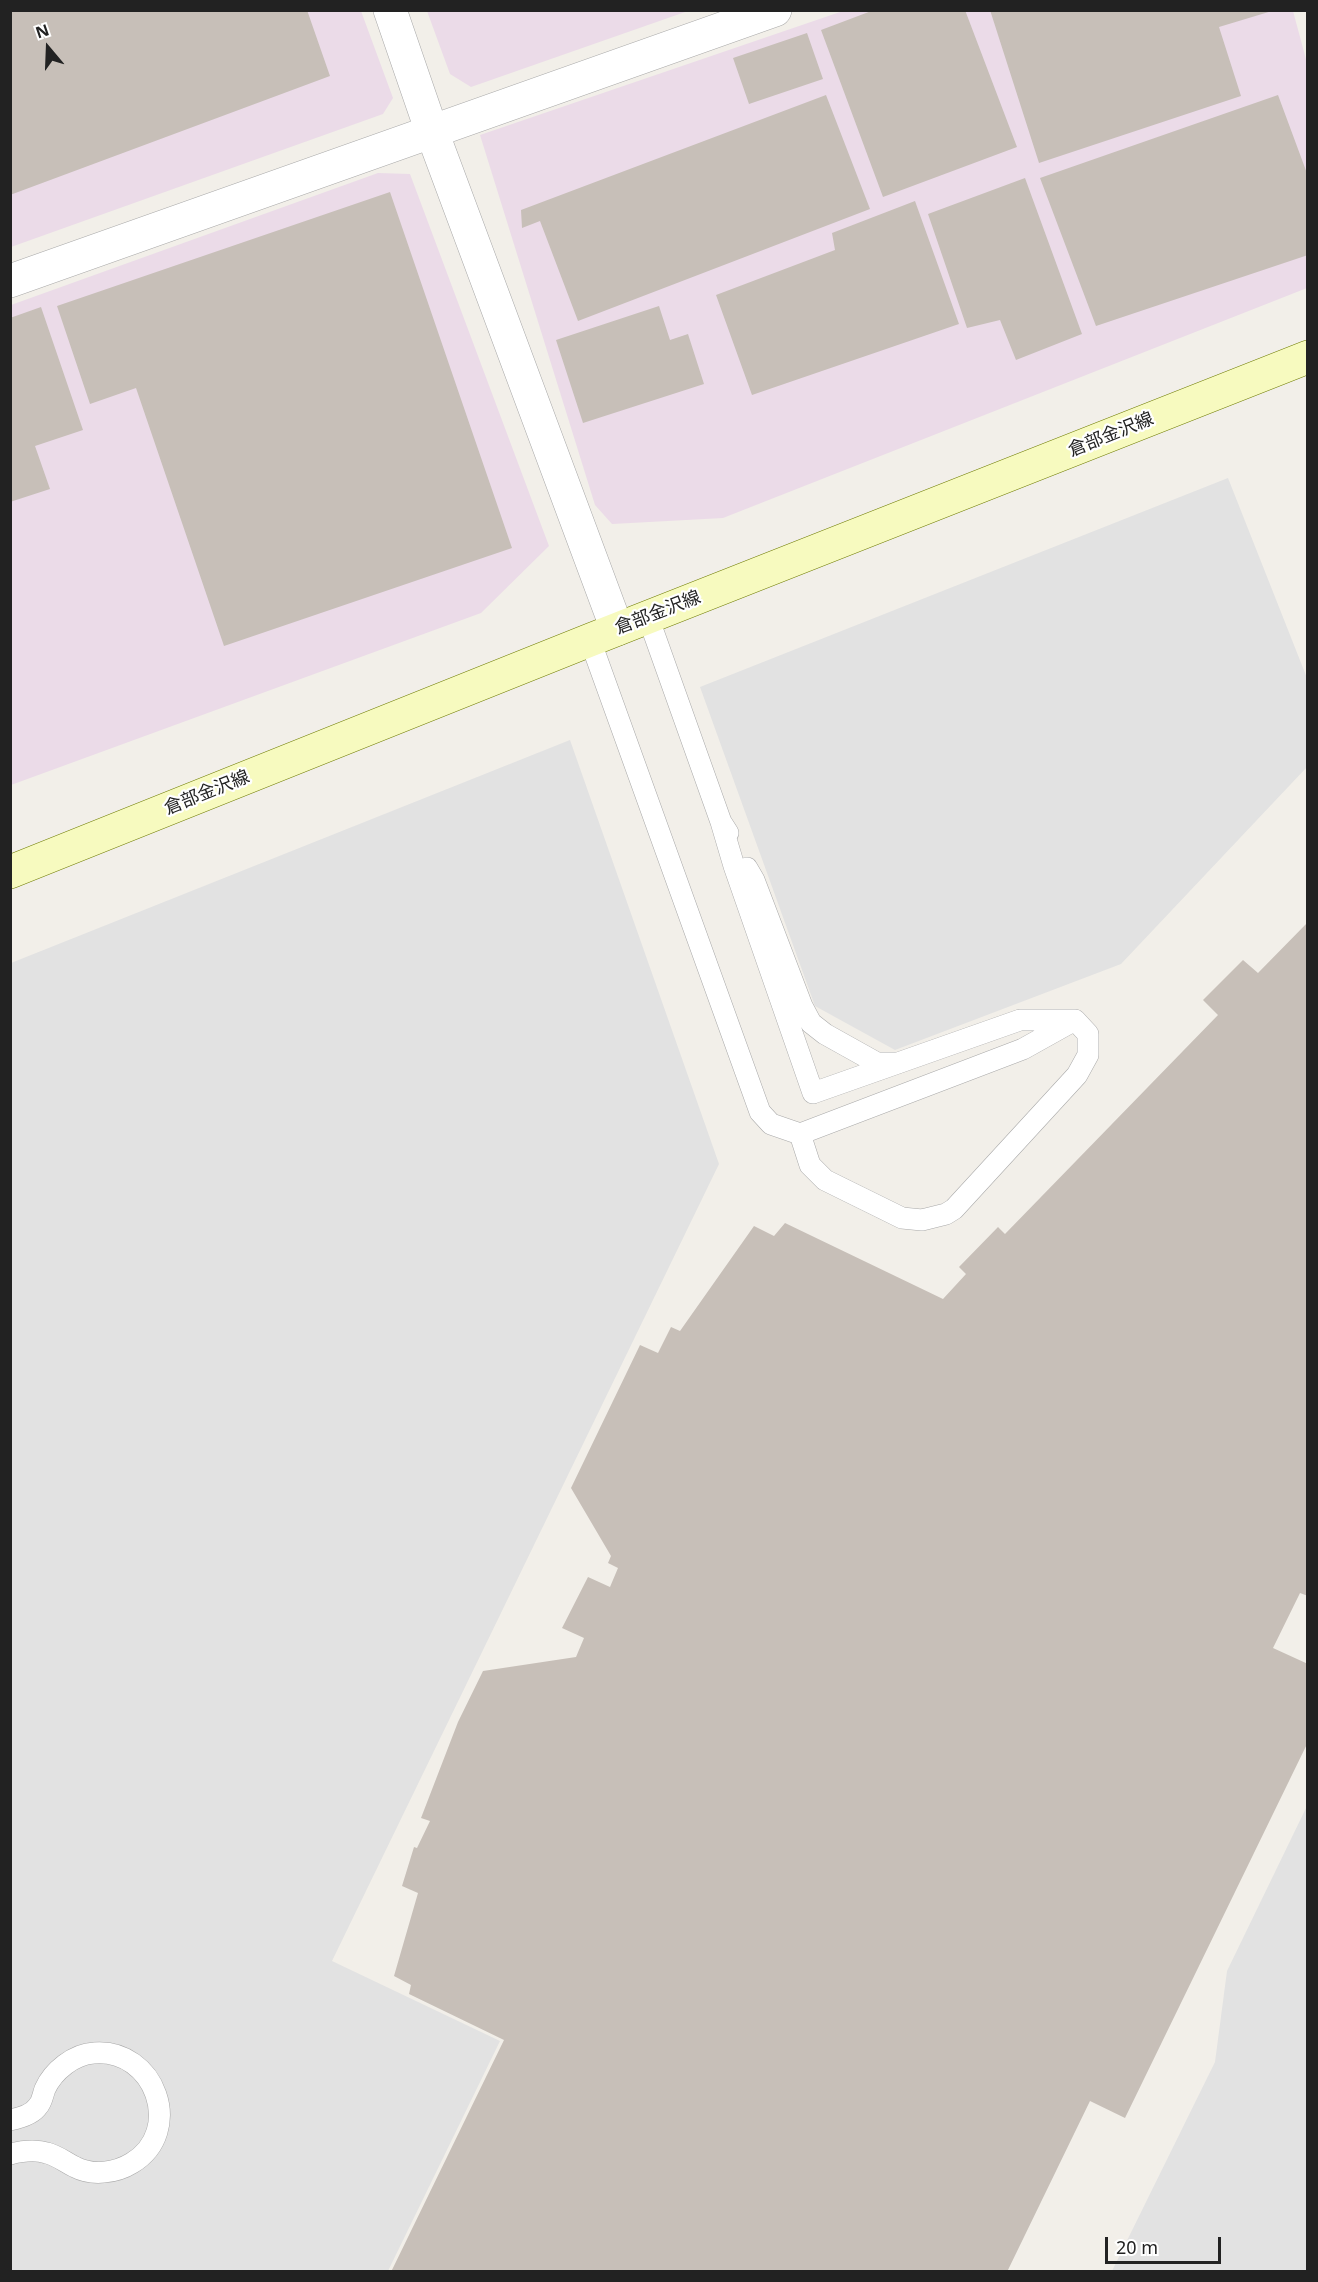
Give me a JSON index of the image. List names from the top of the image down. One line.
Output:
{"streets":{"main road":["倉部金沢線"]},"scale_bar":"20 m","north":"top"}
